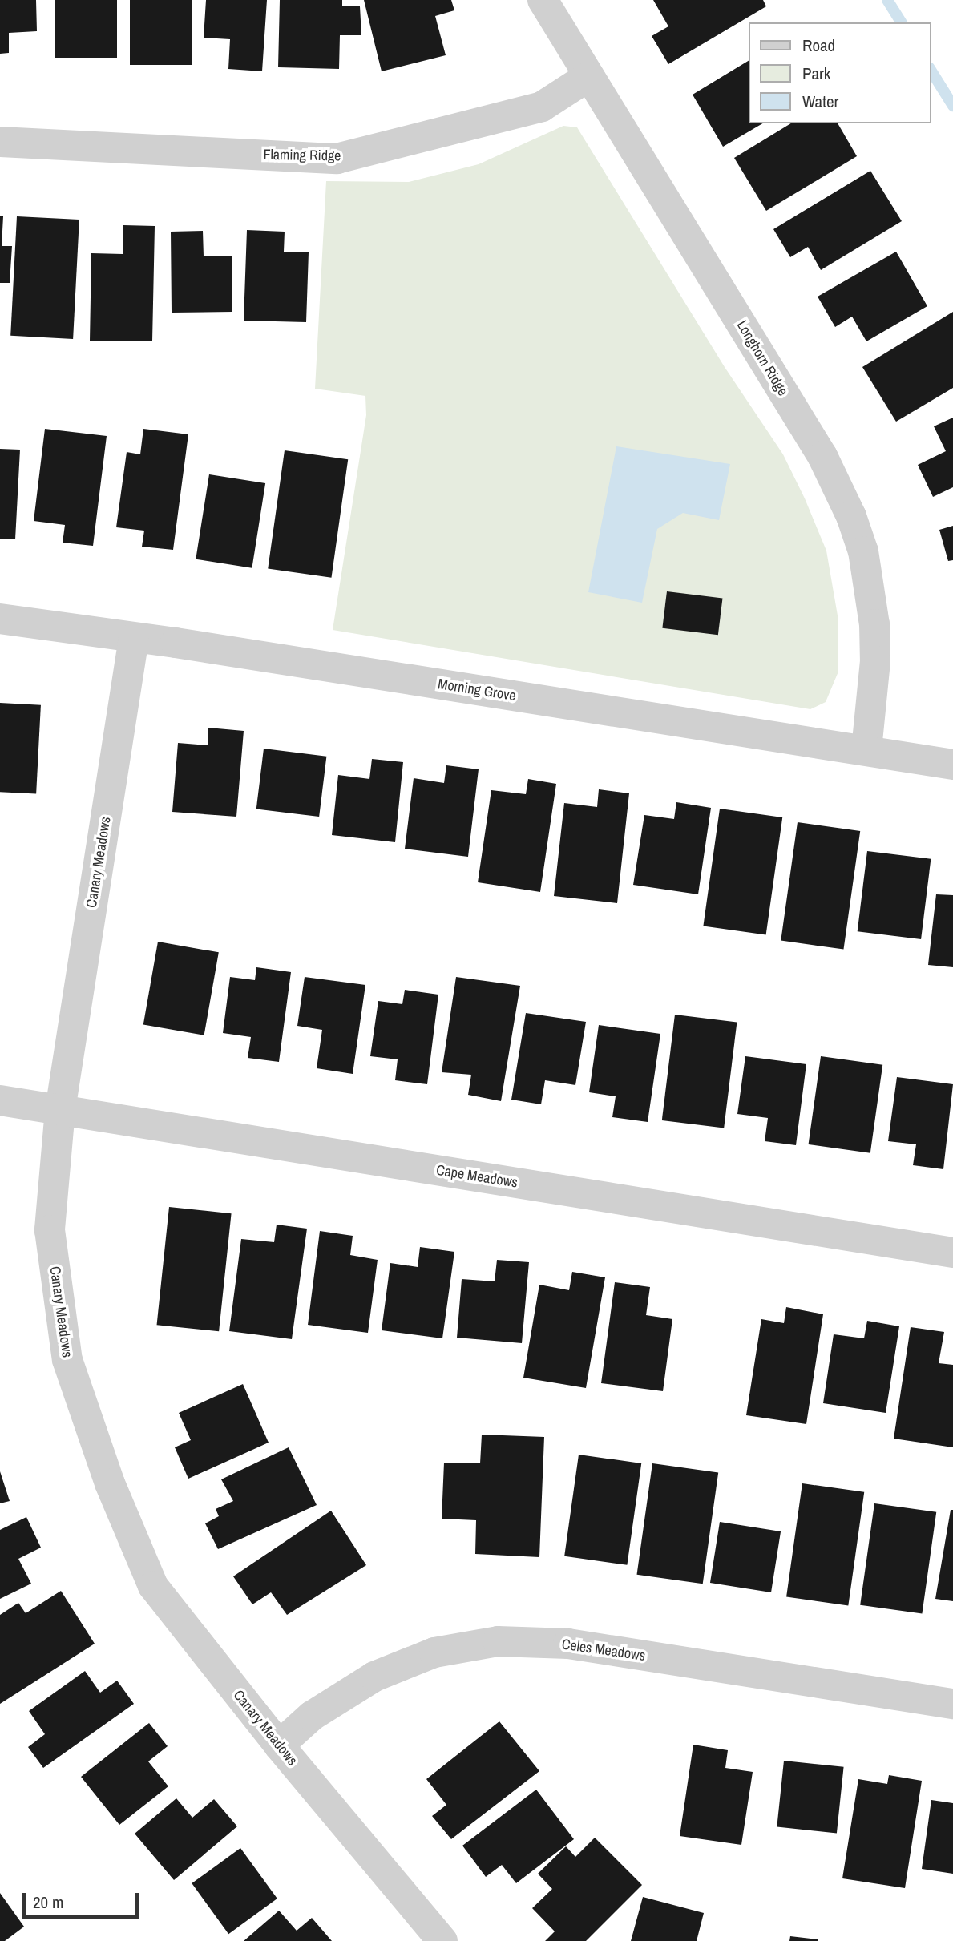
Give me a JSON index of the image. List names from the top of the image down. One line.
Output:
{"streets":{"street":["Flaming Ridge","Longhorn Ridge","Morning Grove","Canary Meadows","Cape Meadows","Celes Meadows"]},"crossings":[["Flaming Ridge","Longhorn Ridge"],["Longhorn Ridge","Morning Grove"],["Morning Grove","Canary Meadows"],["Canary Meadows","Cape Meadows"],["Canary Meadows","Celes Meadows"]],"legend":["Road","Park","Water"],"scale_bar":"20 m"}
